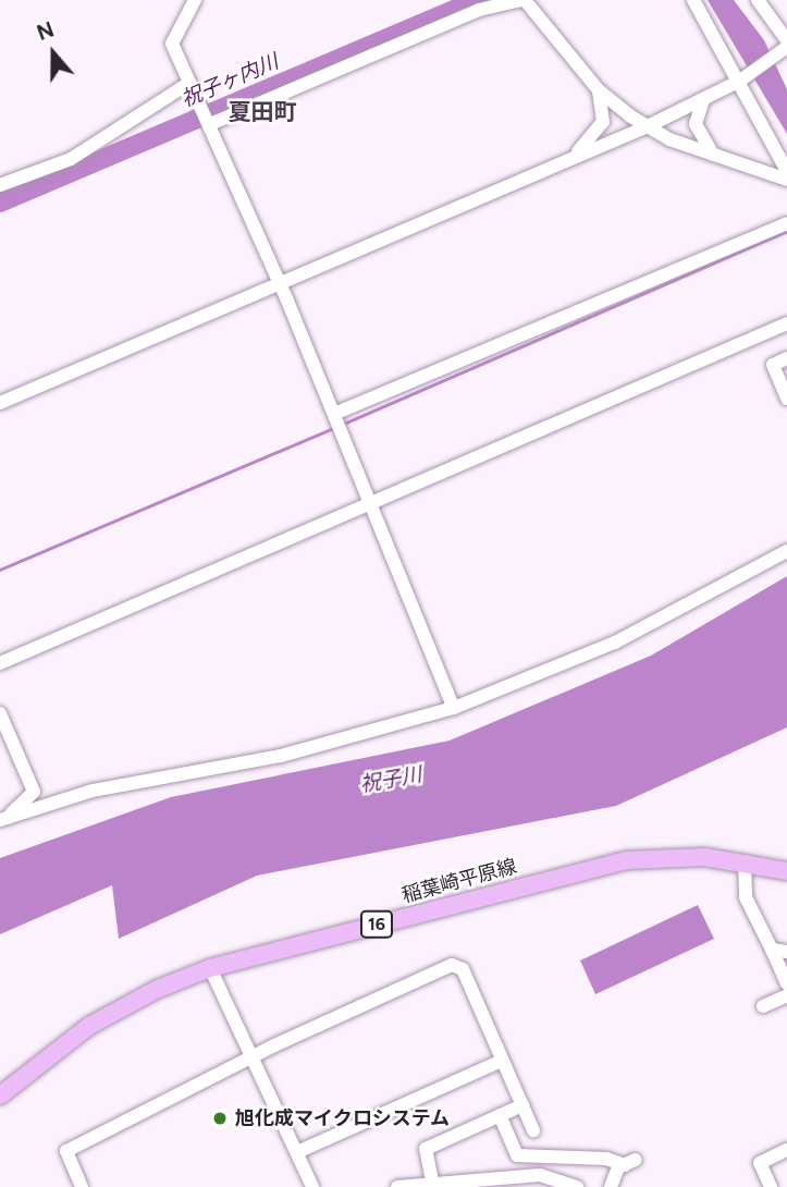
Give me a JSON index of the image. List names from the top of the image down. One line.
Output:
{"streets":{"main road":["稲葉崎平原線","16"]},"districts":["夏田町"],"water":["祝子ヶ内川","祝子川"],"places":["旭化成マイクロシステム"],"north":"top"}
